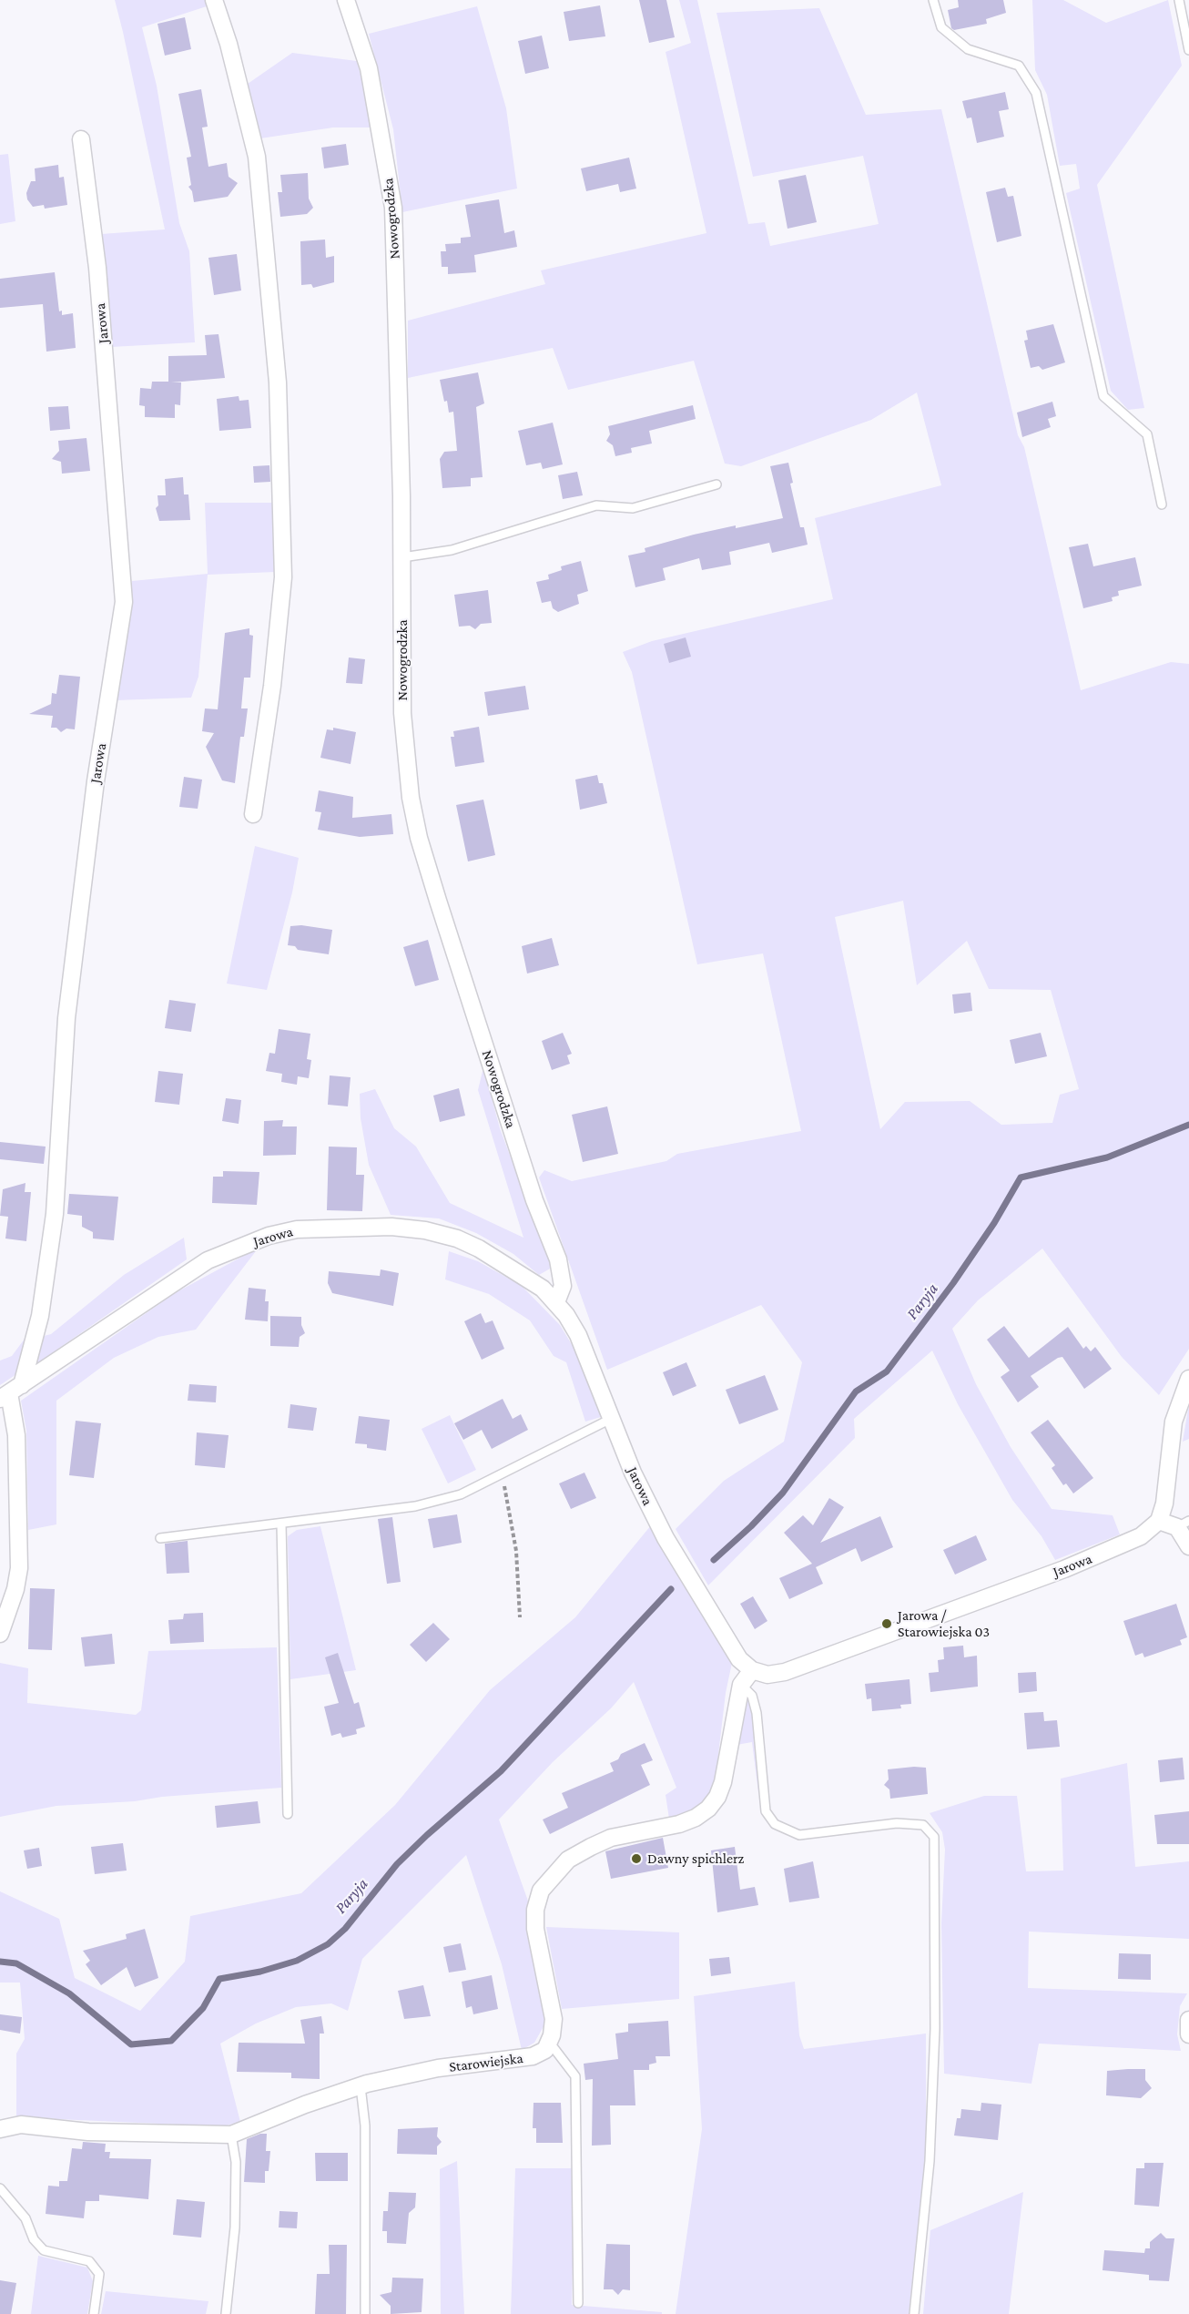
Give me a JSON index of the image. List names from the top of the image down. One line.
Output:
{"streets":{"street":["Nowogrodzka","Jarowa","Starowiejska"]},"crossings":[["Nowogrodzka","Jarowa"]],"water":["Paryja"],"places":["Jarowa / Starowiejska 03","Dawny spichlerz"]}
